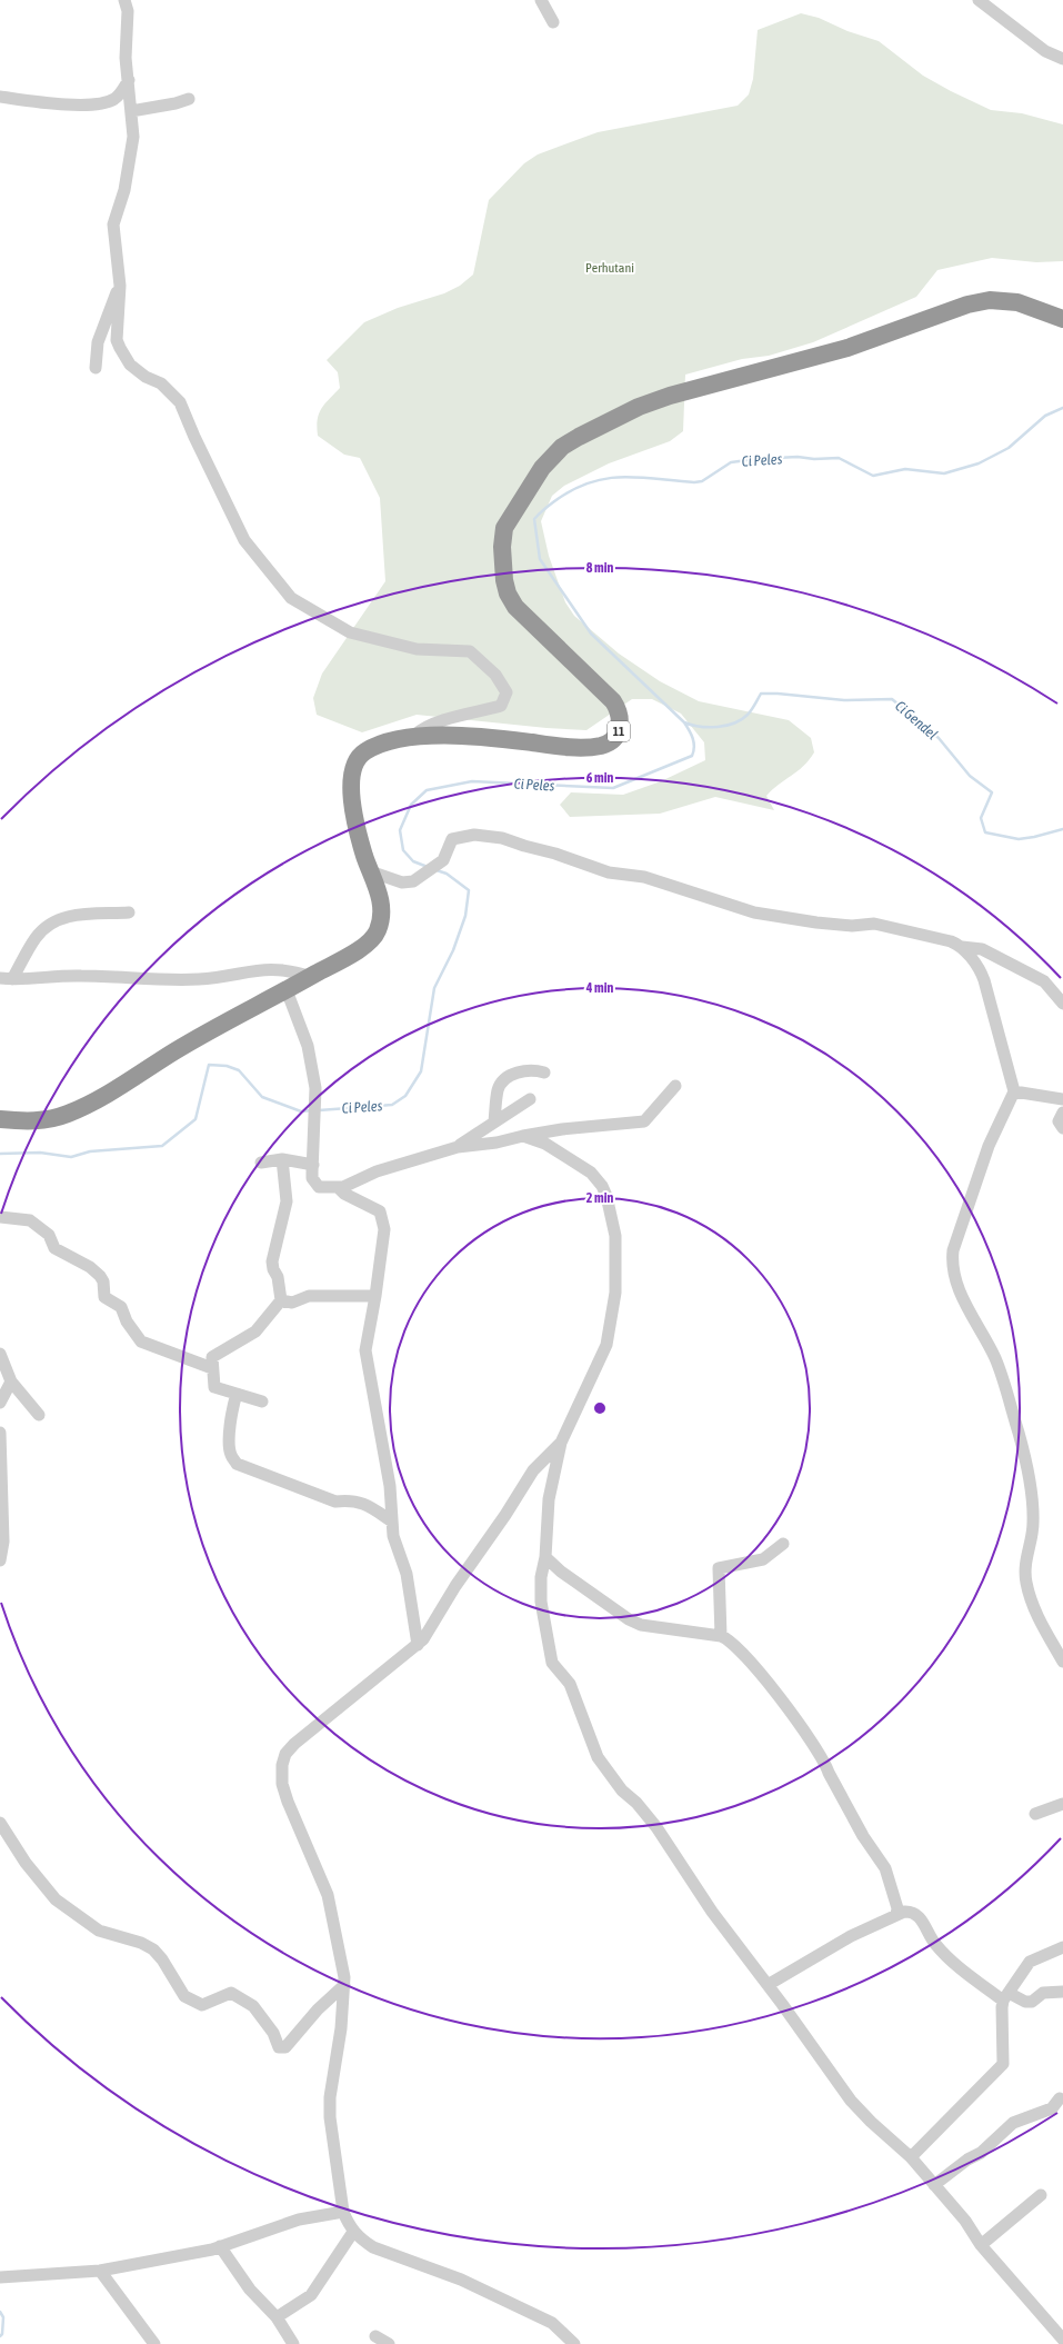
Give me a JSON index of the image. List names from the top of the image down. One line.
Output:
{"streets":{"highway":["11"]},"water":["Ci Peles","Ci Gendel"],"parks":["Perhutani"],"rings":["8 min","6 min","4 min","2 min"]}
